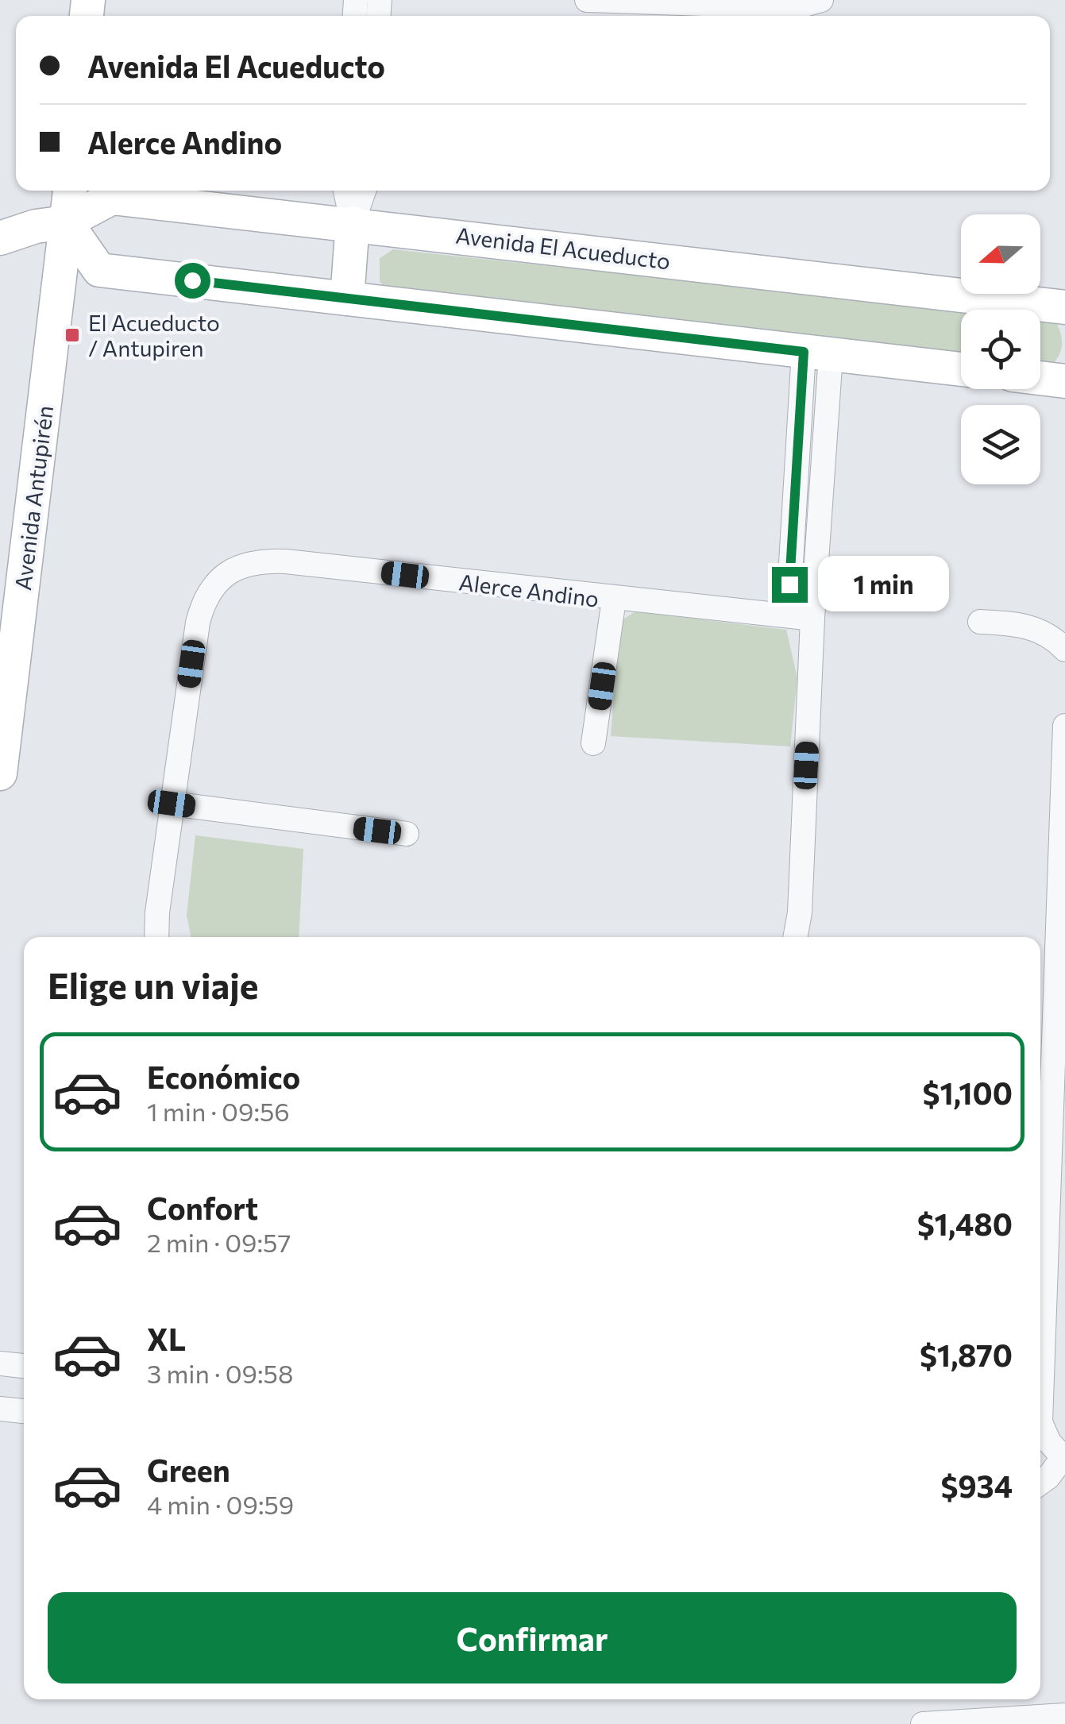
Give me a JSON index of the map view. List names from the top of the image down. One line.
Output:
{"streets":{"street":["Avenida El Acueducto","Avenida Antupirén","Alerce Andino"]},"crossings":[["Avenida El Acueducto","Avenida Antupirén"]],"places":{"transit":["El Acueducto / Antupiren"]},"north":"left","page":{"banner":["Avenida El Acueducto","Alerce Andino"],"bubble":"1 min","heading":"Elige un viaje","list":[{"name":"Económico","note":"1 min · 09:56","value":"$1,100"},{"name":"Confort","note":"2 min · 09:57","value":"$1,480"},{"name":"XL","note":"3 min · 09:58","value":"$1,870"},{"name":"Green","note":"4 min · 09:59","value":"$934"}],"buttons":"Confirmar"}}
